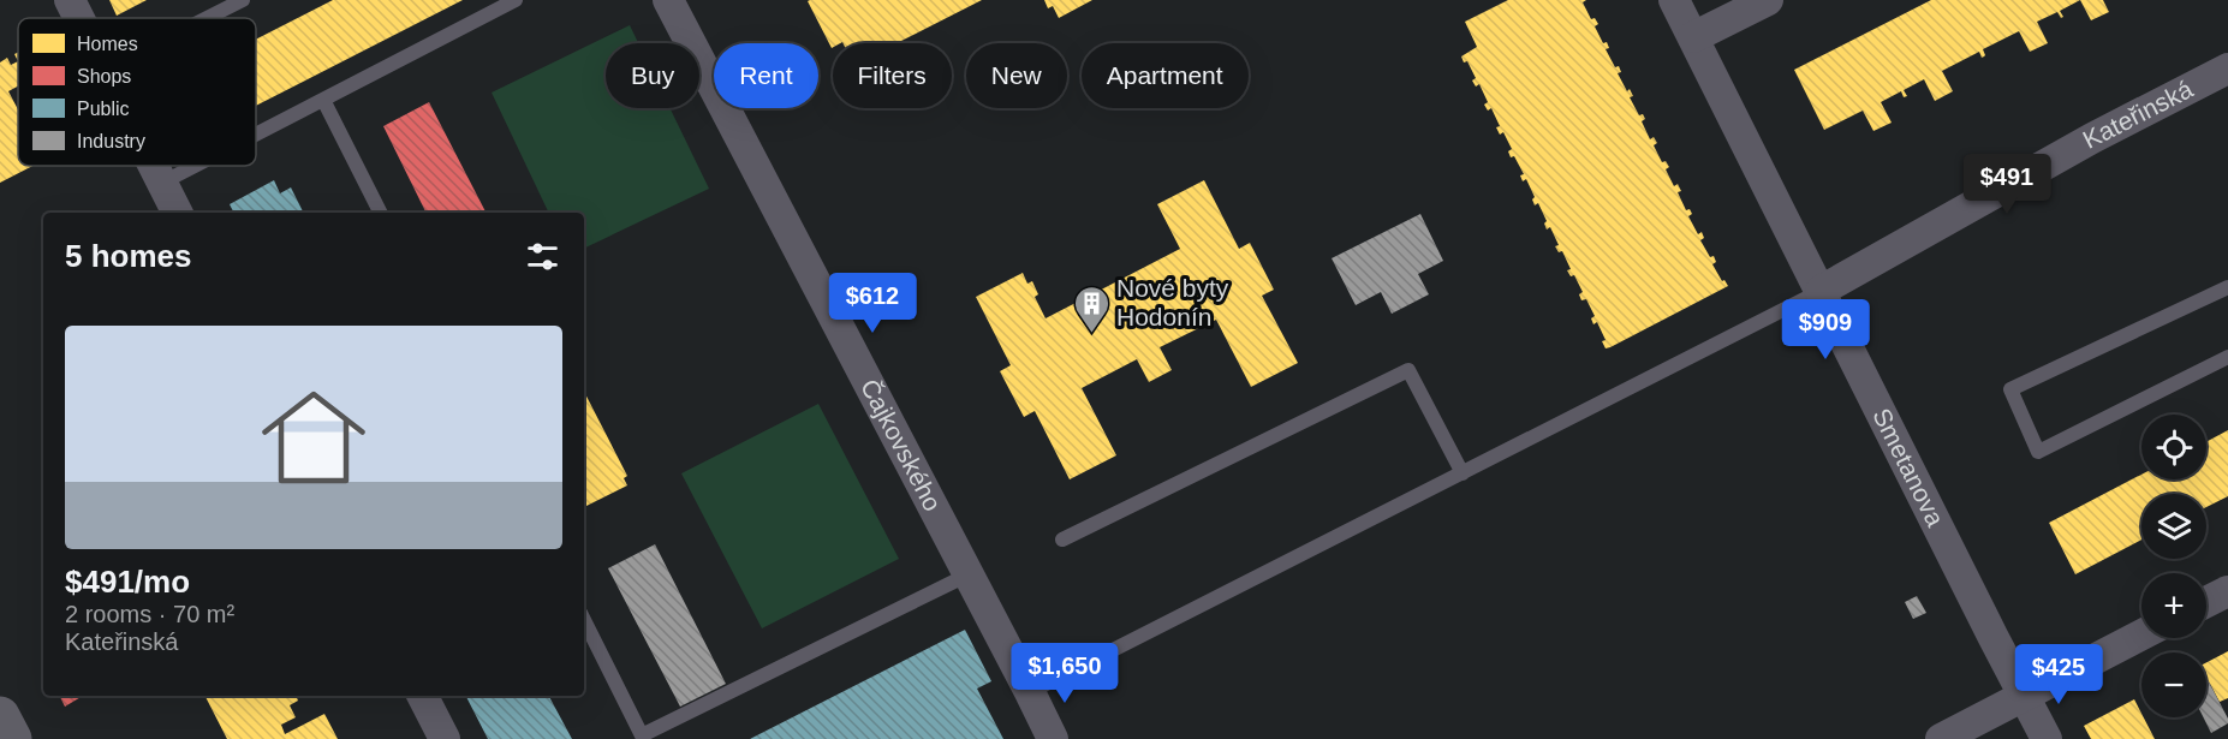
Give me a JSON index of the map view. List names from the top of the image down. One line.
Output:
{"streets":{"street":["Kateřinská","Čajkovského","Smetanova"]},"crossings":[["Kateřinská","Smetanova"]],"places":{"building":["Nové byty Hodonín"]},"legend":["Homes","Shops","Public","Industry"],"page":{"chip":["Buy","Rent","Filters","New","Apartment"],"price":["$491","$612","$909","$1,650","$425"],"heading":"5 homes","list":[{"name":"$491/mo","note":"2 rooms · 70 m² · Kateřinská"}],"map_buttons":["+","−"]}}
